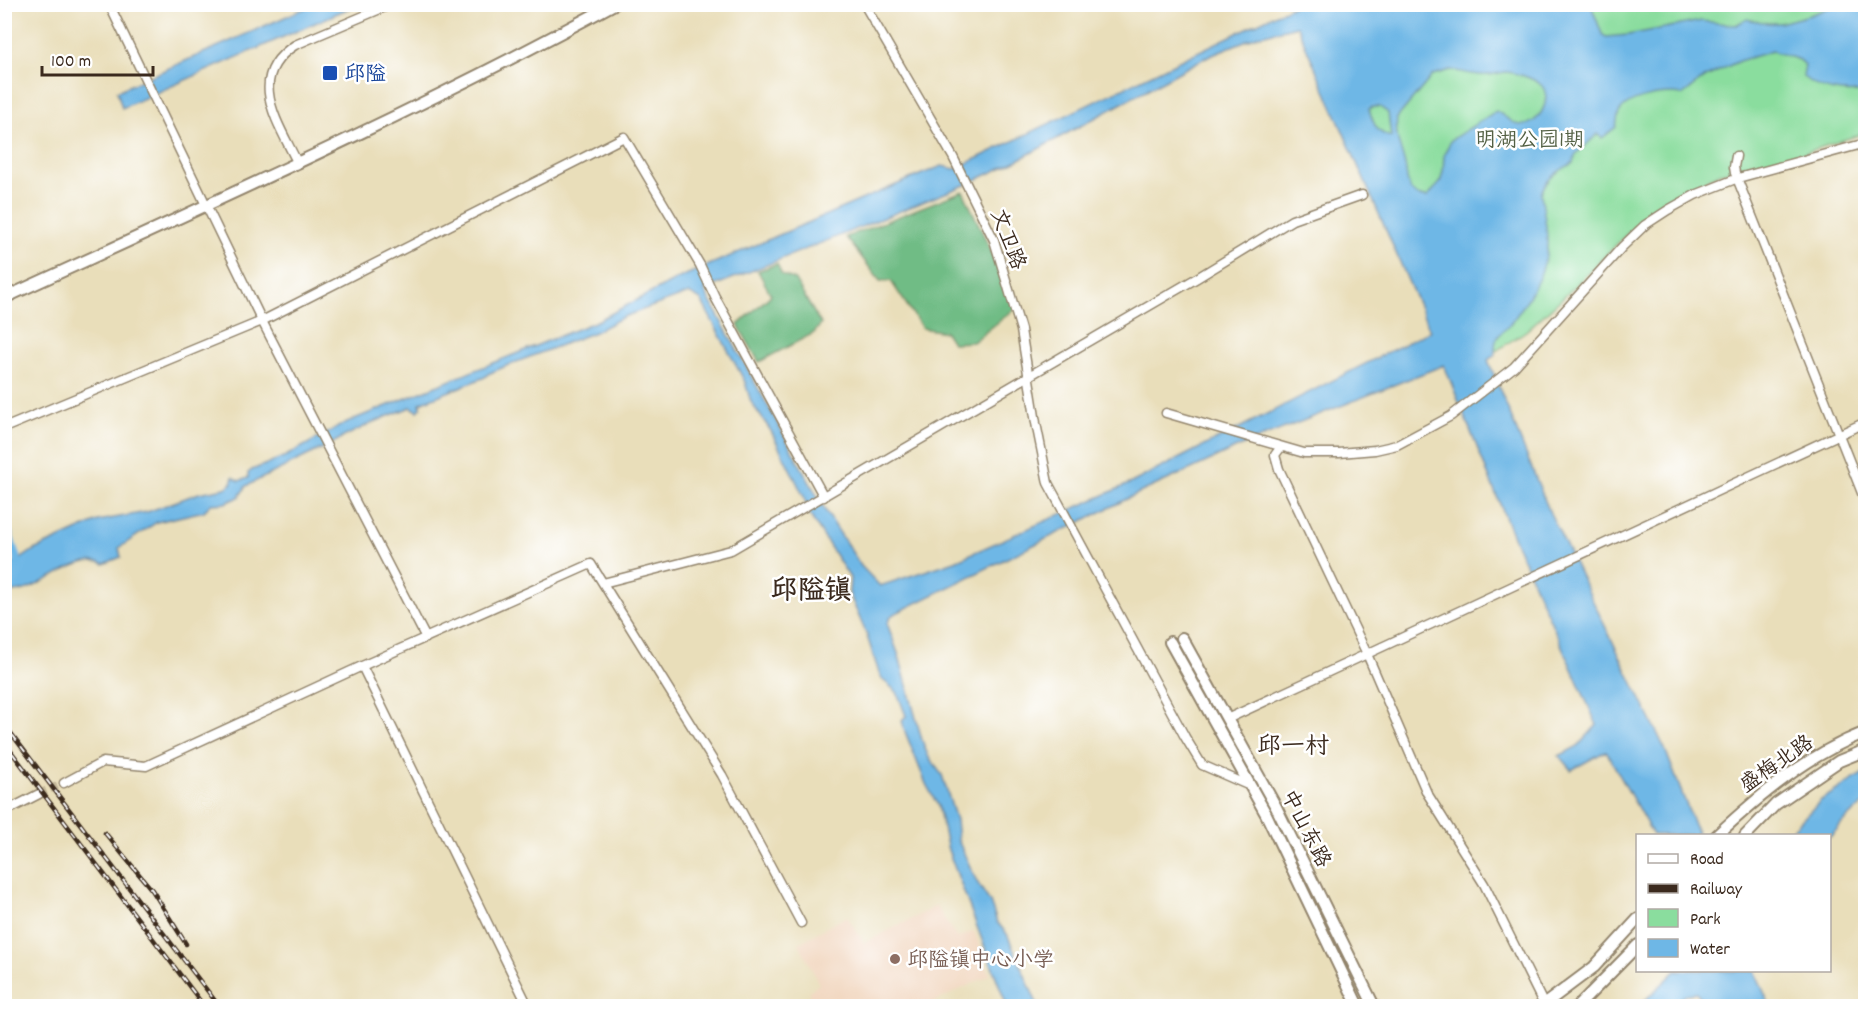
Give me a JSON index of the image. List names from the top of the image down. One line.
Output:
{"streets":{"main road":["盛梅北路","中山东路"],"street":["文卫路"]},"crossings":[["文卫路","中山东路"]],"districts":["邱隘镇","邱一村"],"parks":["明湖公园1期"],"places":{"transit":["邱隘"],"other":["邱隘镇中心小学"]},"legend":["Road","Railway","Park","Water"],"scale_bar":"100 m"}
